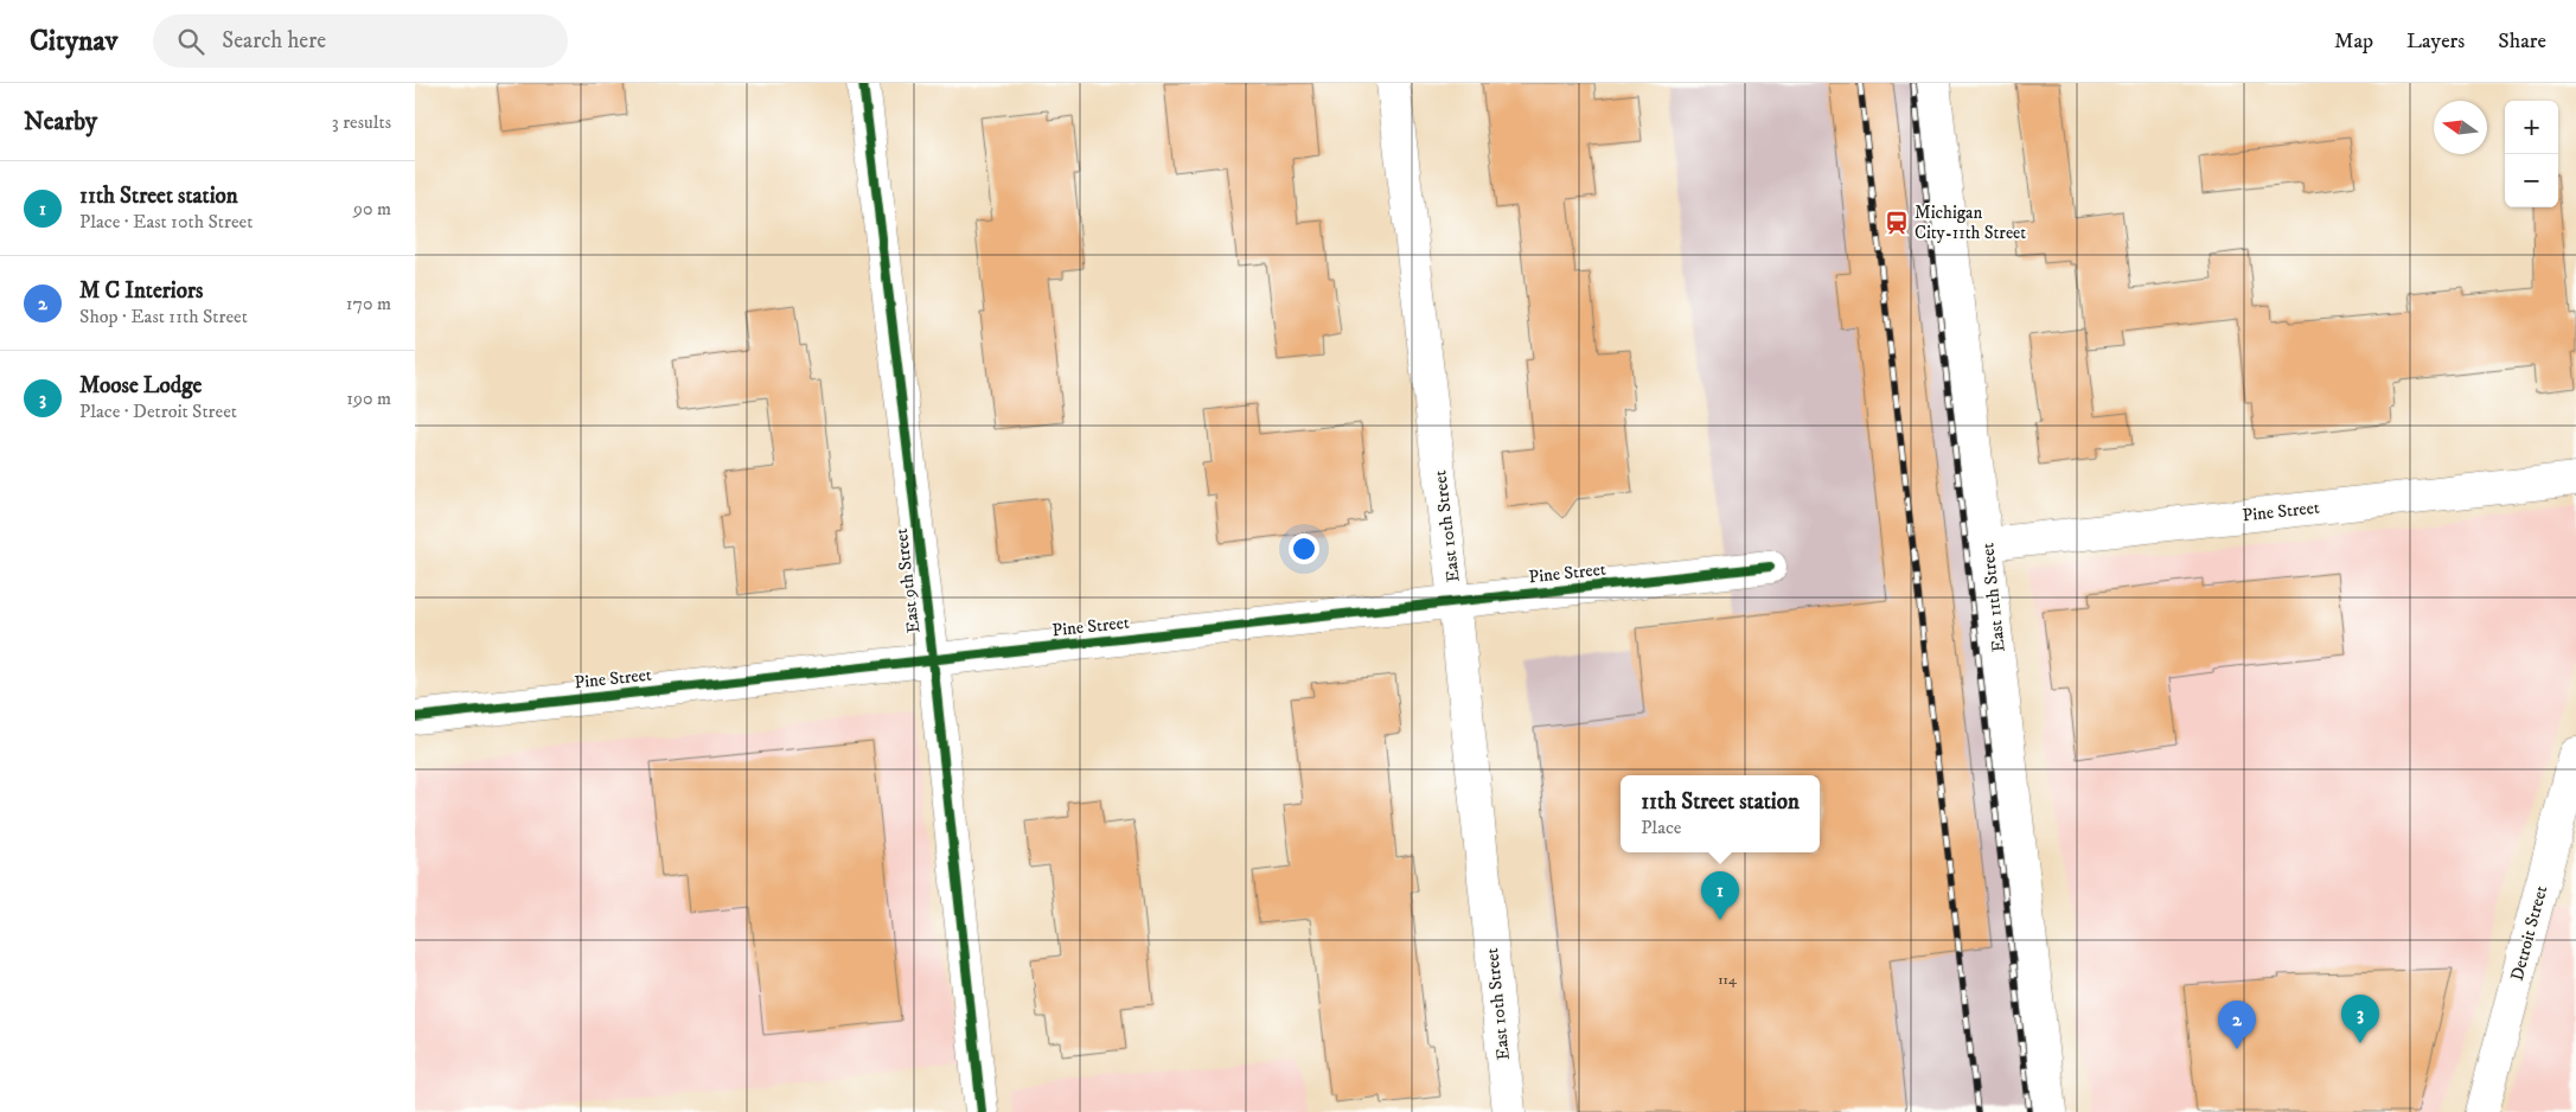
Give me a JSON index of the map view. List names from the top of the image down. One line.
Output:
{"streets":{"street":["Pine Street","East 10th Street","East 9th Street","East 11th Street","Detroit Street"]},"crossings":[["Pine Street","East 10th Street"],["Pine Street","East 9th Street"],["Pine Street","East 11th Street"]],"places":{"station":["Michigan City-11th Street"]},"house_numbers":["114"],"north":"left","page":{"header":"Citynav","search":"Search here","nav":["Map","Layers","Share"],"heading":["Nearby","3 results"],"map_buttons":["+","−"],"list":[{"mark":"1","name":"11th Street station","note":"Place · East 10th Street","value":"90 m"},{"mark":"2","name":"M C Interiors","note":"Shop · East 11th Street","value":"170 m"},{"mark":"3","name":"Moose Lodge","note":"Place · Detroit Street","value":"190 m"}],"popup":["11th Street station","Place"],"pins":["1","3","2"]}}
